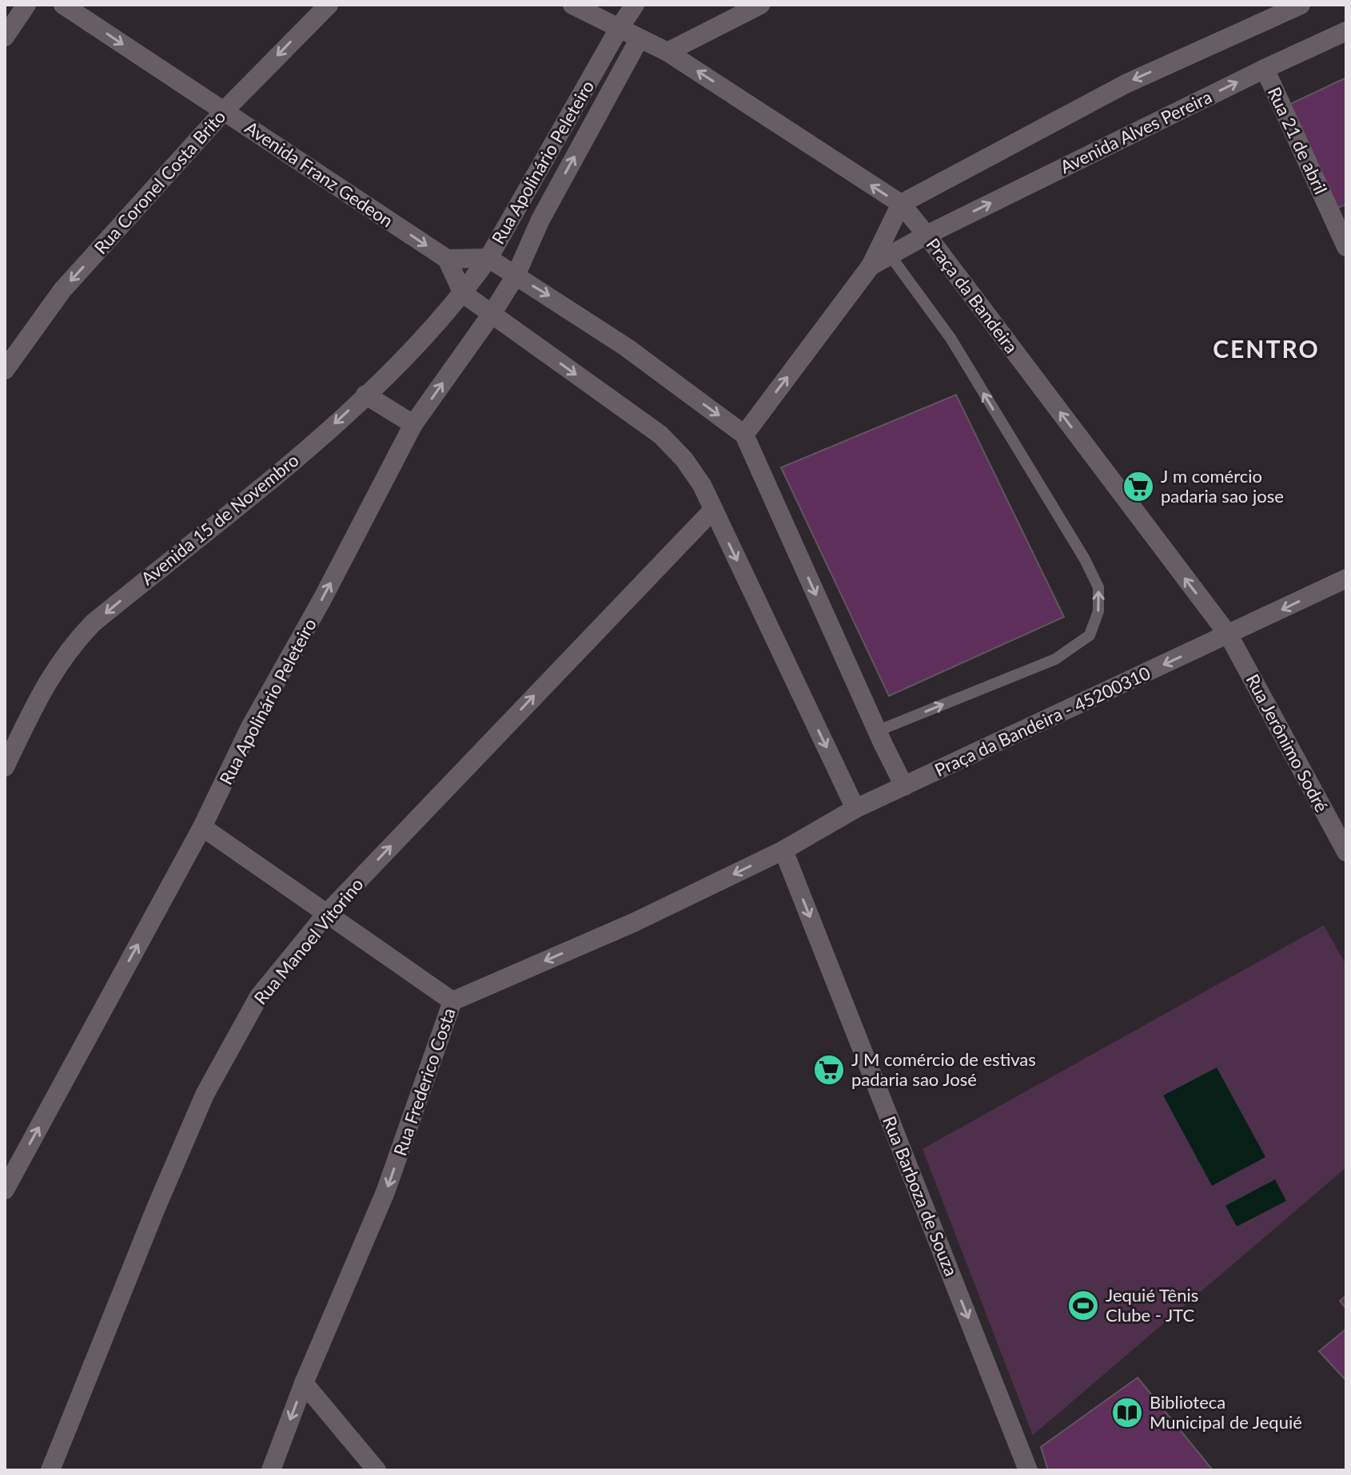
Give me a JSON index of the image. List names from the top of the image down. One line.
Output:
{"streets":{"street":["Avenida Alves Pereira","Rua 21 de abril","Rua Apolinário Peleteiro","Avenida Franz Gedeon","Rua Coronel Costa Brito","Praça da Bandeira","Avenida 15 de Novembro","Praça da Bandeira - 45200310","Rua Jerônimo Sodré","Rua Manoel Vitorino","Rua Frederico Costa","Rua Barboza de Souza"]},"crossings":[["Avenida Alves Pereira","Rua 21 de abril"],["Avenida Alves Pereira","Praça da Bandeira"],["Rua Apolinário Peleteiro","Praça da Bandeira"],["Rua Apolinário Peleteiro","Avenida 15 de Novembro"],["Avenida Franz Gedeon","Rua Coronel Costa Brito"],["Praça da Bandeira","Praça da Bandeira - 45200310"],["Praça da Bandeira","Rua Jerônimo Sodré"],["Praça da Bandeira - 45200310","Rua Jerônimo Sodré"],["Praça da Bandeira - 45200310","Rua Frederico Costa"],["Rua Frederico Costa","Rua Barboza de Souza"]],"one_way":["Rua Apolinário Peleteiro","Avenida Franz Gedeon","Rua Coronel Costa Brito","Praça da Bandeira","Avenida 15 de Novembro","Praça da Bandeira - 45200310","Rua Manoel Vitorino","Rua Frederico Costa","Rua Barboza de Souza"],"districts":["CENTRO"],"places":{"supermarket":["J m comércio padaria sao jose","J M comércio de estivas padaria sao José"],"sports":["Jequié Tênis Clube - JTC"],"library":["Biblioteca Municipal de Jequié"]}}
